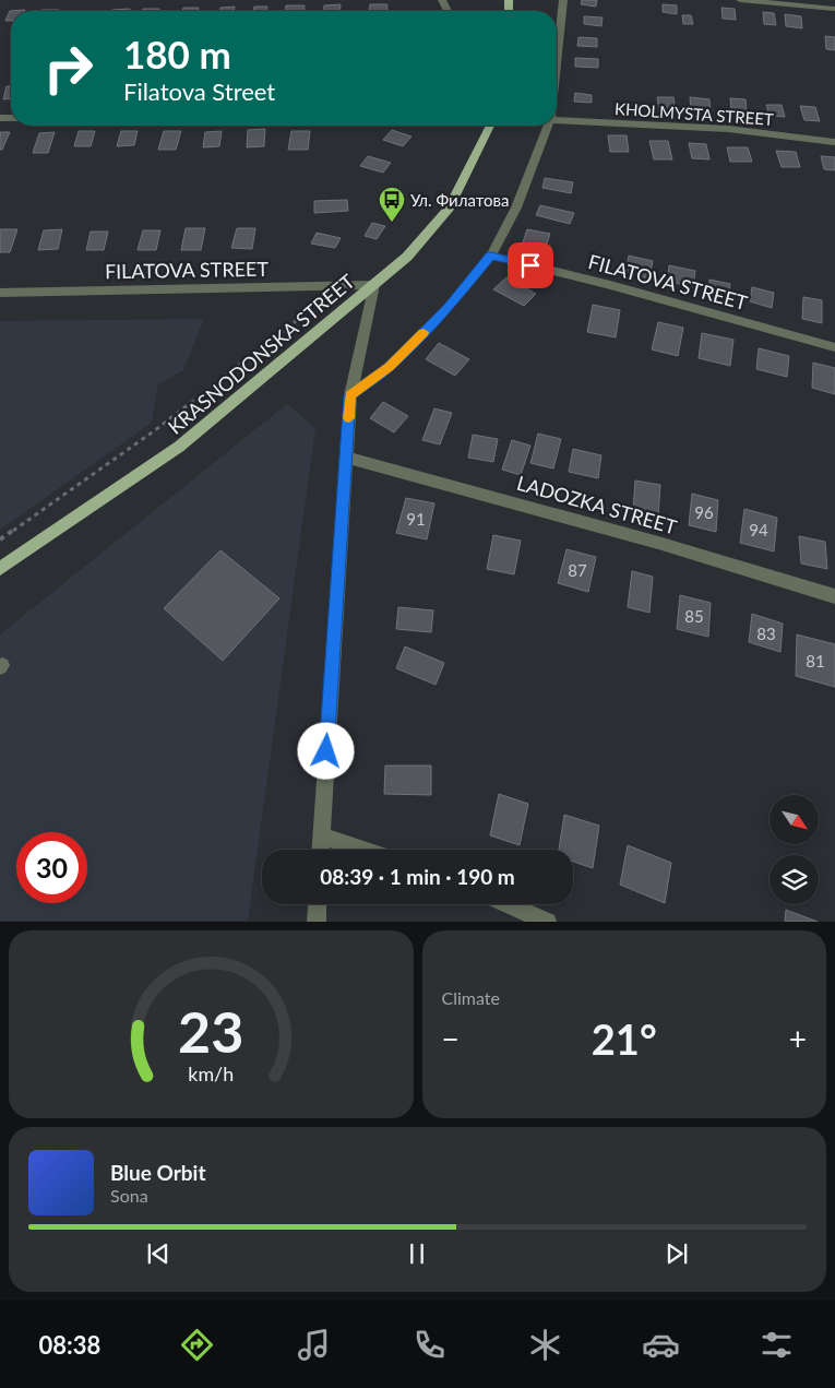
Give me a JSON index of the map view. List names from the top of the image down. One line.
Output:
{"streets":{"main road":["KRASNODONSKA STREET"],"street":["KHOLMYSTA STREET","FILATOVA STREET","LADOZKA STREET"]},"crossings":[["FILATOVA STREET","KRASNODONSKA STREET"]],"places":{"bus stop":["Ул. Филатова"]},"house_numbers":["96","91","94","87","85","83","81"],"north":"bottom right","page":{"turn":["180 m","Filatova Street"],"limit":"30","trip":"08:39 · 1 min · 190 m","tile":"Climate","heat":["−","21°","+"],"song":["Blue Orbit","Sona"],"tabs":"08:38","gauge":["23","km/h"]}}
